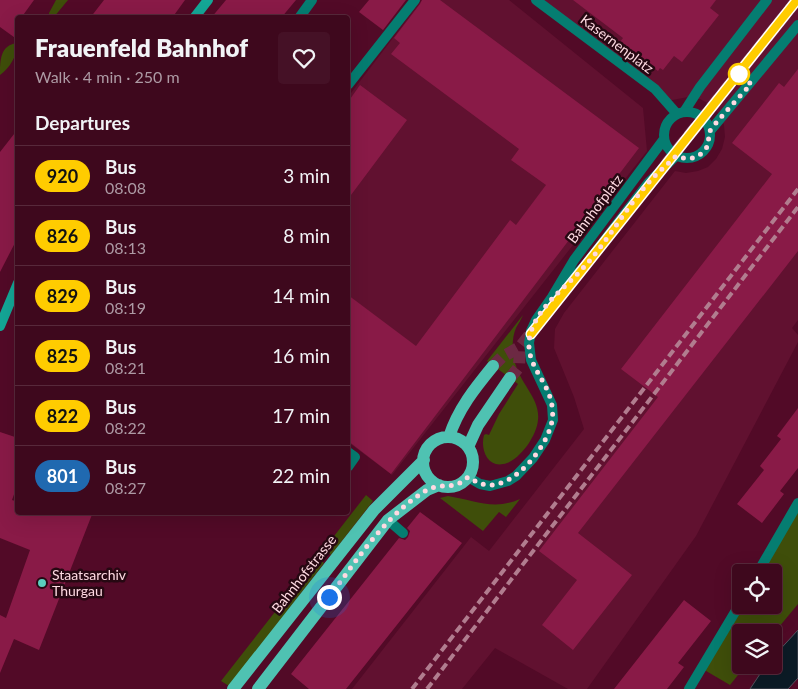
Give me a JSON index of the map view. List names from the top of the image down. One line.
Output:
{"streets":{"main road":["Bahnhofstrasse"],"street":["Kasernenplatz","Bahnhofplatz"]},"crossings":[["Kasernenplatz","Bahnhofplatz"],["Bahnhofplatz","Bahnhofstrasse"]],"places":["Staatsarchiv Thurgau"],"lines":["bus line 920"],"page":{"heading":[["Frauenfeld Bahnhof","Walk · 4 min · 250 m"],"Departures"],"list":[{"mark":"920","name":"Bus","note":"08:08","value":"3 min"},{"mark":"826","name":"Bus","note":"08:13","value":"8 min"},{"mark":"829","name":"Bus","note":"08:19","value":"14 min"},{"mark":"825","name":"Bus","note":"08:21","value":"16 min"},{"mark":"822","name":"Bus","note":"08:22","value":"17 min"},{"mark":"801","name":"Bus","note":"08:27","value":"22 min"}]}}
